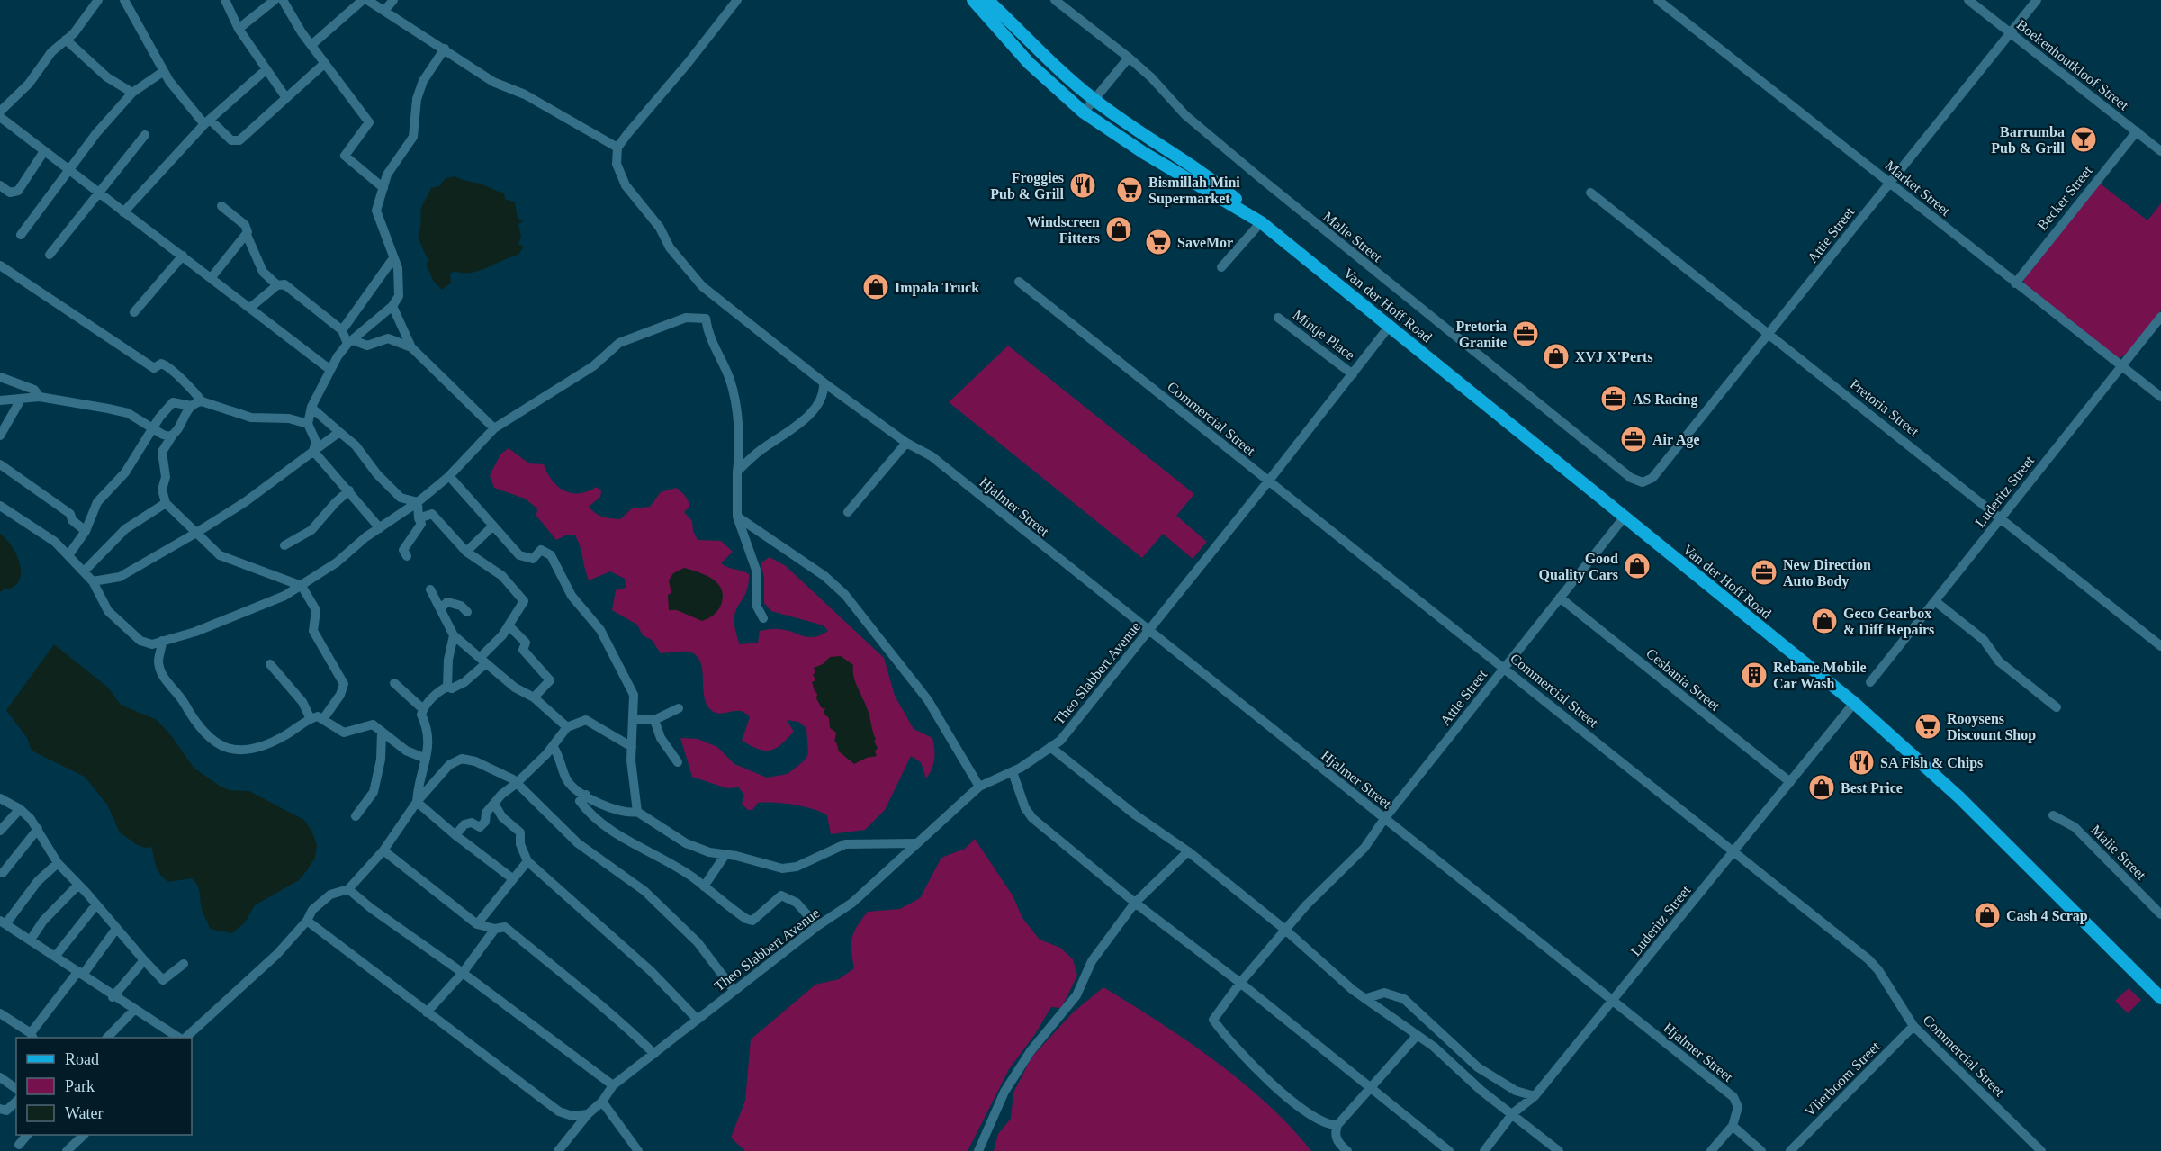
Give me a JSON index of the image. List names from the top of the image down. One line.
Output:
{"streets":{"main road":["Van der Hoff Road"],"street":["Boekenhoutkloof Street","Market Street","Becker Street","Attie Street","Malie Street","Mintje Place","Pretoria Street","Commercial Street","Luderitz Street","Hjalmer Street","Theo Slabbert Avenue","Cesbania Street","Vlierboom Street"]},"crossings":[["Boekenhoutkloof Street","Becker Street"],["Boekenhoutkloof Street","Attie Street"],["Market Street","Becker Street"],["Market Street","Attie Street"],["Market Street","Luderitz Street"],["Attie Street","Malie Street"],["Attie Street","Van der Hoff Road"],["Attie Street","Pretoria Street"],["Attie Street","Commercial Street"],["Attie Street","Hjalmer Street"],["Attie Street","Cesbania Street"],["Van der Hoff Road","Luderitz Street"],["Van der Hoff Road","Theo Slabbert Avenue"],["Mintje Place","Theo Slabbert Avenue"],["Pretoria Street","Luderitz Street"],["Commercial Street","Luderitz Street"],["Commercial Street","Theo Slabbert Avenue"],["Commercial Street","Vlierboom Street"],["Luderitz Street","Hjalmer Street"],["Luderitz Street","Cesbania Street"],["Hjalmer Street","Theo Slabbert Avenue"]],"places":{"bar":["Barrumba Pub & Grill"],"restaurant":["Froggies Pub & Grill","SA Fish & Chips"],"supermarket":["Bismillah Mini Supermarket","SaveMor","Rooysens Discount Shop"],"shop":["Windscreen Fitters","Impala Truck","XVJ X'Perts","Good Quality Cars","Geco Gearbox & Diff Repairs","Best Price","Cash 4 Scrap"],"office":["Pretoria Granite","AS Racing","Air Age","New Direction Auto Body"],"building":["Rebane Mobile Car Wash"]},"legend":["Road","Park","Water"]}
